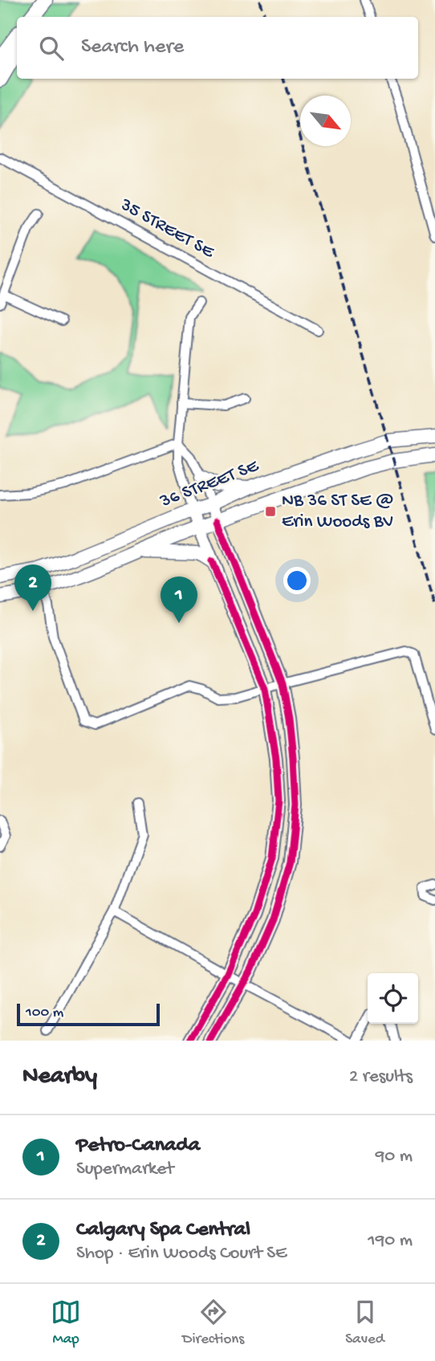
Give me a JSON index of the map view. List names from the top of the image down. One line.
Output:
{"streets":{"main road":["36 STREET SE"],"street":["35 STREET SE"]},"places":{"transit":["NB 36 ST SE @ Erin Woods BV"]},"scale_bar":"100 m","north":"bottom right","page":{"search":"Search here","pins":["2","1"],"scale":"100 m","heading":["Nearby","2 results"],"list":[{"mark":"1","name":"Petro-Canada","note":"Supermarket","value":"90 m"},{"mark":"2","name":"Calgary Spa Central","note":"Shop · Erin Woods Court SE","value":"190 m"}],"nav":["Map","Directions","Saved"]}}
